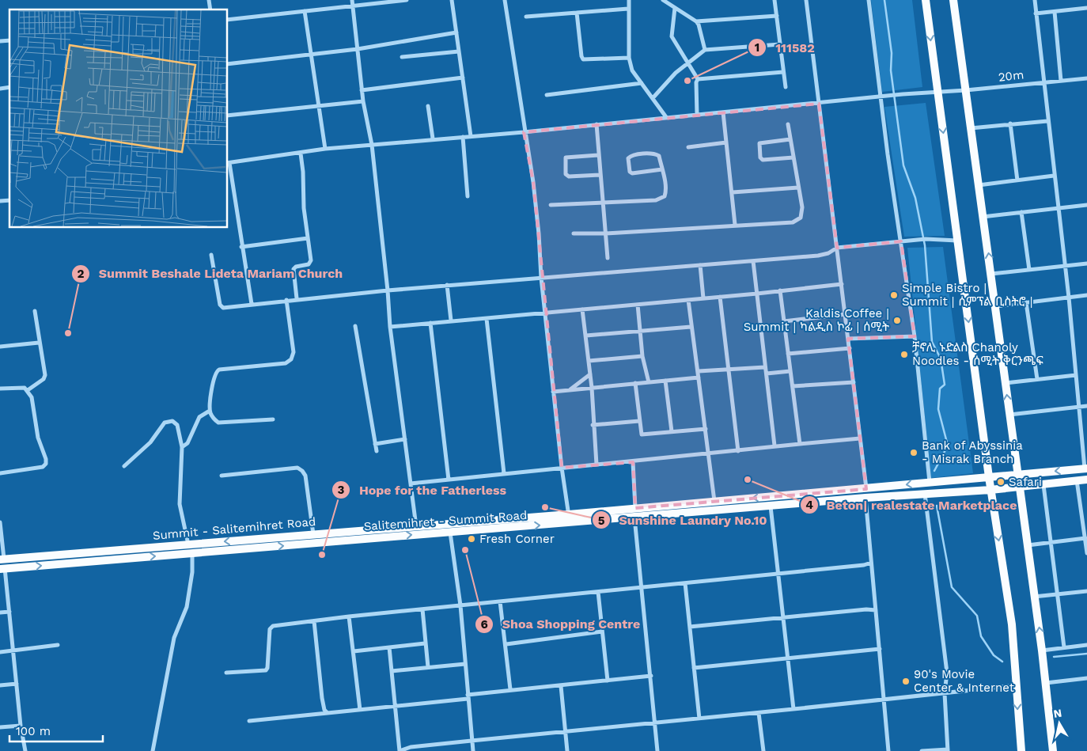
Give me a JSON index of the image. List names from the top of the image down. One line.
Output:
{"streets":{"main road":["Salitemihret - Summit Road","Summit - Salitemihret Road"],"street":["20m"]},"one_way":["Salitemihret - Summit Road","Summit - Salitemihret Road"],"places":["111582","Simple Bistro | Summit | ሲምፕል ቢስትሮ |","Kaldis Coffee | Summit | ካልዲስ ኮፊ | ሰሚት","Summit Beshale Lideta Mariam Church","ቻኖሊ ኑድልስ Chanoly Noodles - ሰሚት ቅርንጫፍ","Bank of Abyssinia - Misrak Branch","Beton| realestate Marketplace","Safari","Sunshine Laundry No.10","Fresh Corner","Shoa Shopping Centre","Hope for the Fatherless","90's Movie Center & Internet"],"scale_bar":"100 m","north":"top"}
